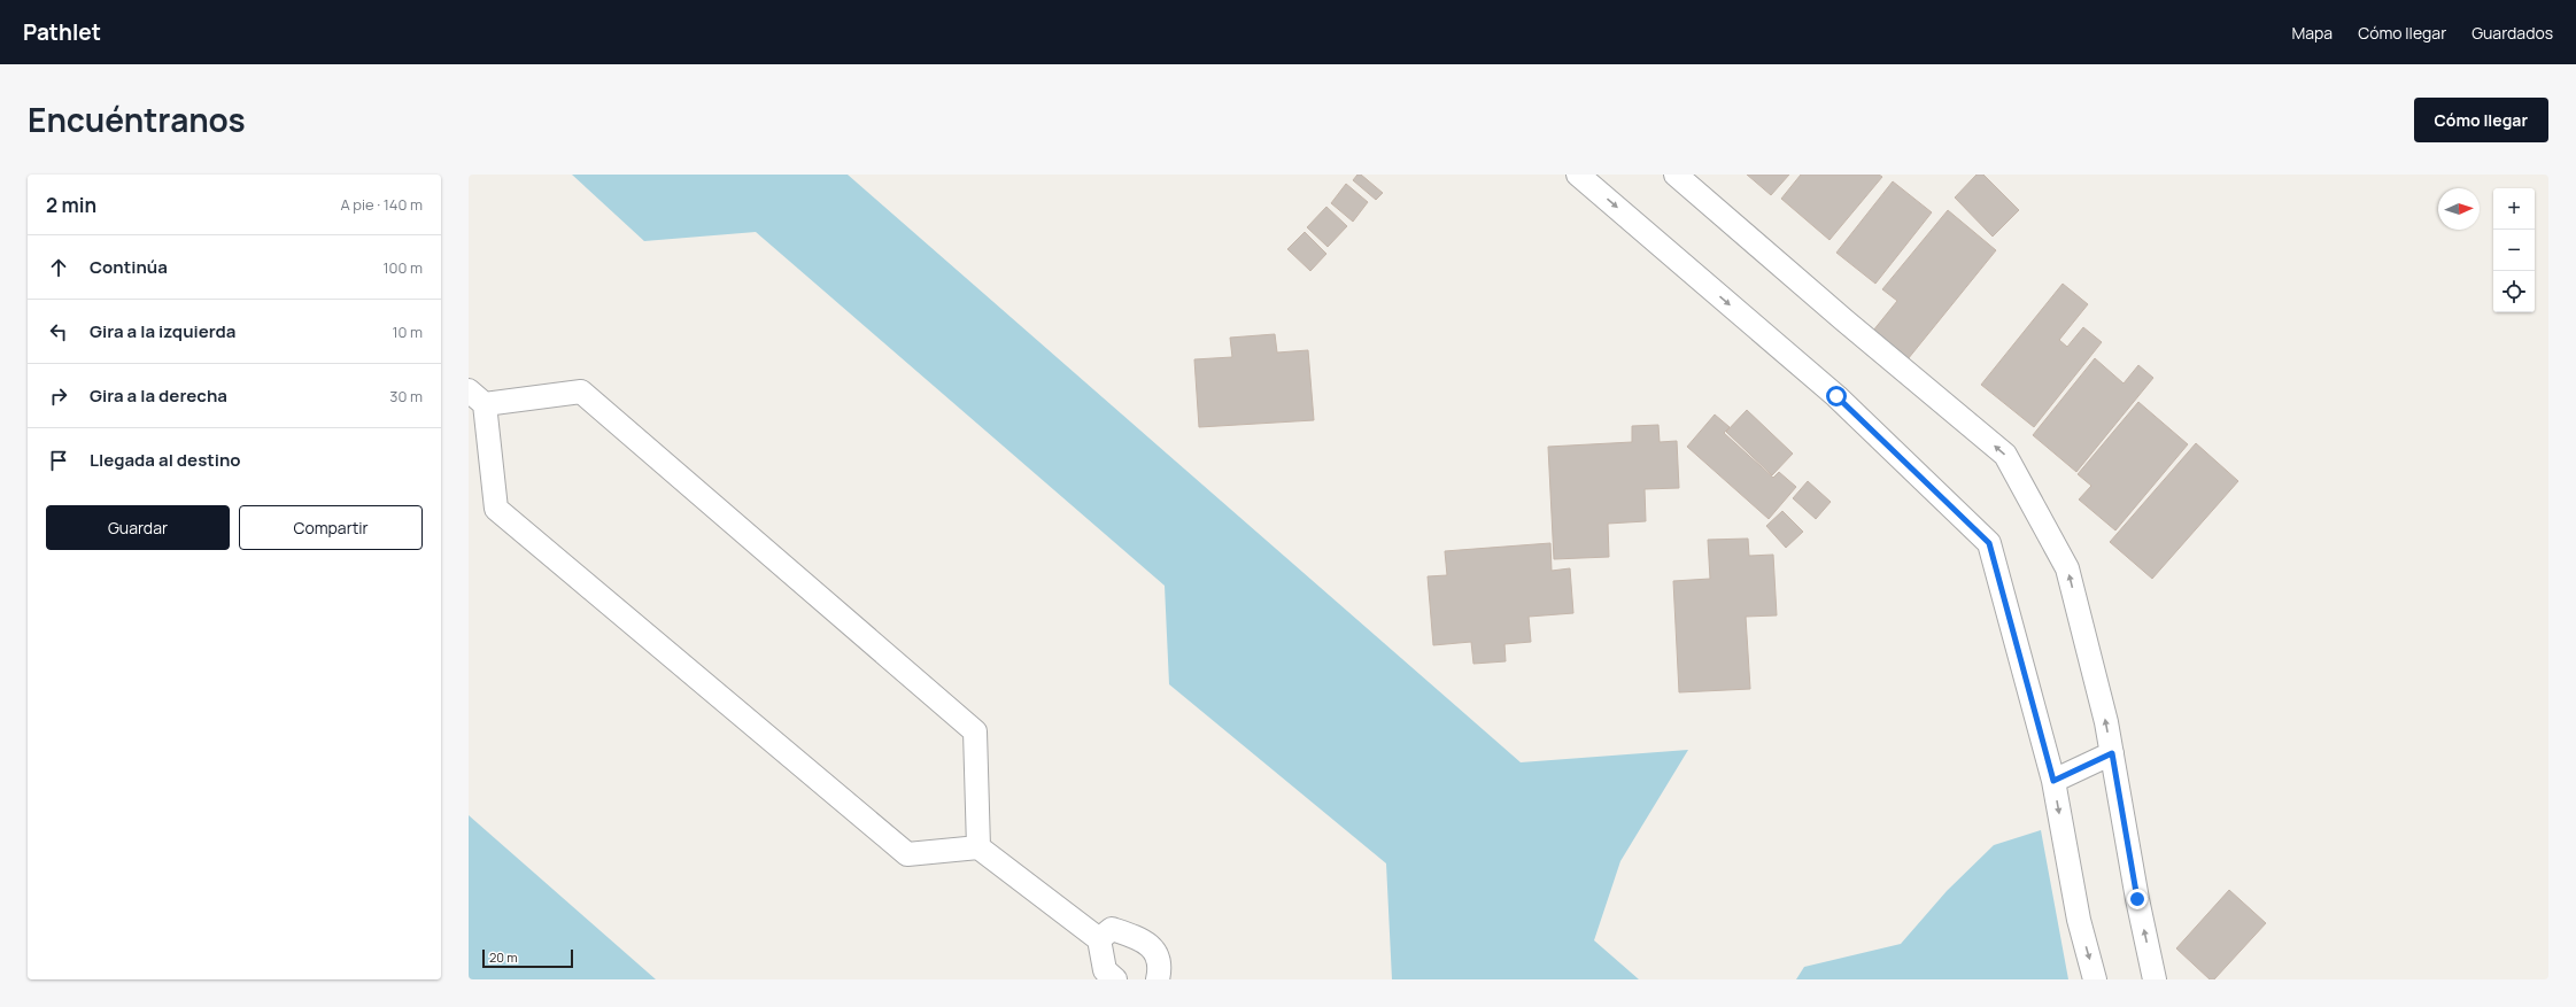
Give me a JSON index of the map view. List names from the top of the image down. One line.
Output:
{"scale_bar":"20 m","north":"right","page":{"header":"Pathlet","nav":["Mapa","Cómo llegar","Guardados"],"title":"Encuéntranos","buttons":["Cómo llegar",["Guardar","Compartir"]],"heading":["2 min","A pie · 140 m"],"map_buttons":["+","−"],"list":[["Continúa","100 m"],["Gira a la izquierda","10 m"],["Gira a la derecha","30 m"],"Llegada al destino"],"scale":"20 m"}}
